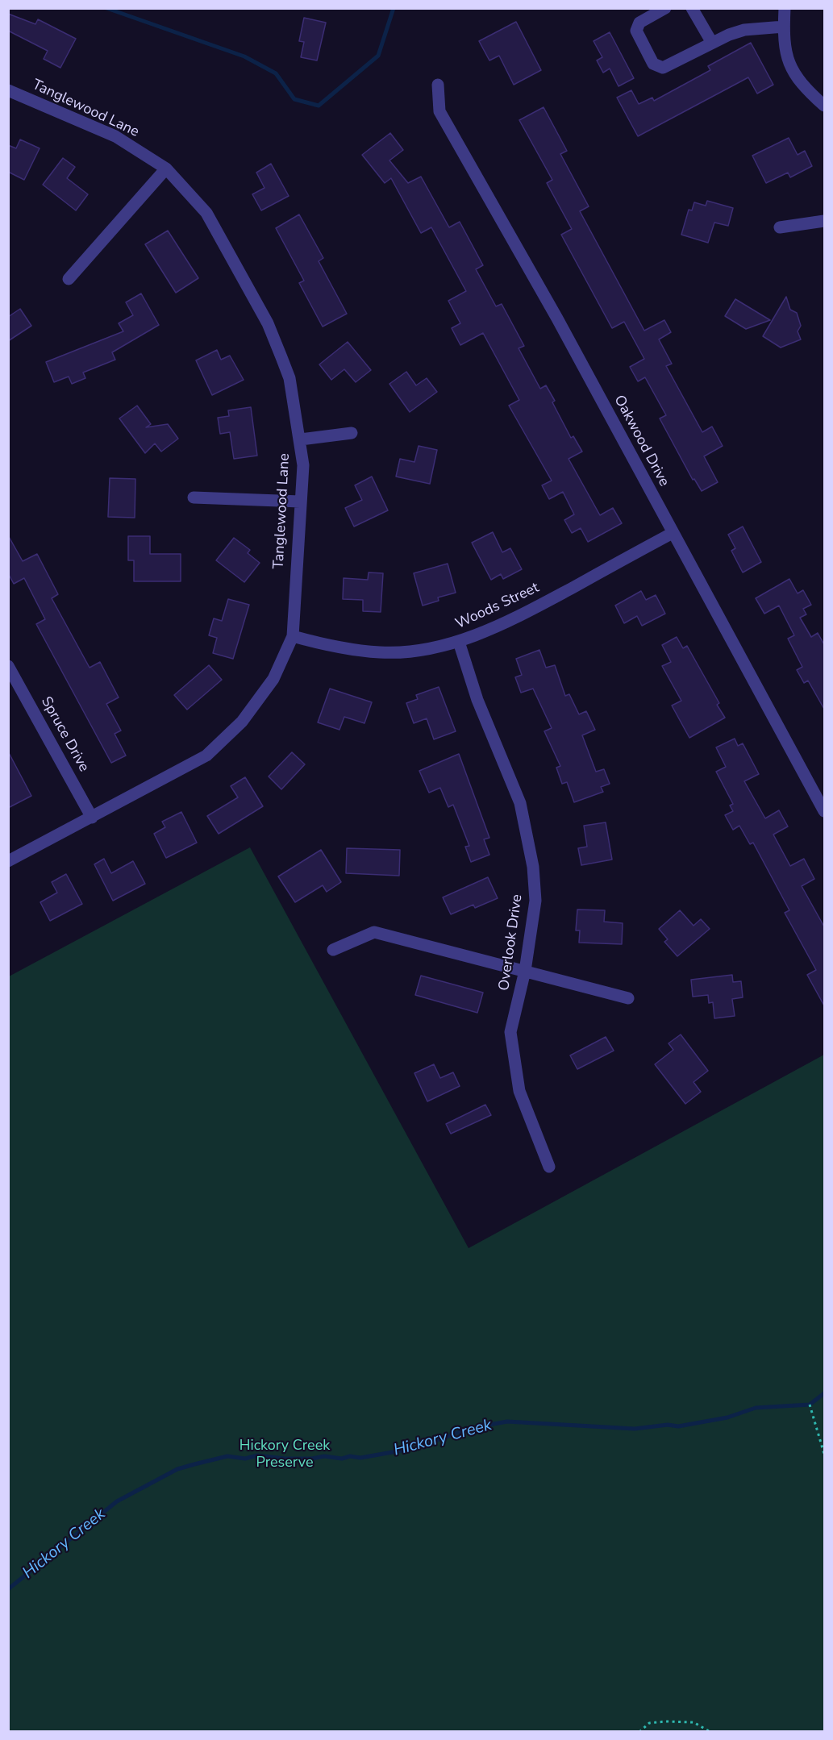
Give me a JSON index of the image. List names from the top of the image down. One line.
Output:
{"streets":{"street":["Tanglewood Lane","Oakwood Drive","Woods Street","Spruce Drive","Overlook Drive"]},"crossings":[["Tanglewood Lane","Woods Street"],["Tanglewood Lane","Spruce Drive"],["Oakwood Drive","Woods Street"],["Woods Street","Overlook Drive"]],"water":["Hickory Creek"],"parks":["Hickory Creek Preserve"]}
